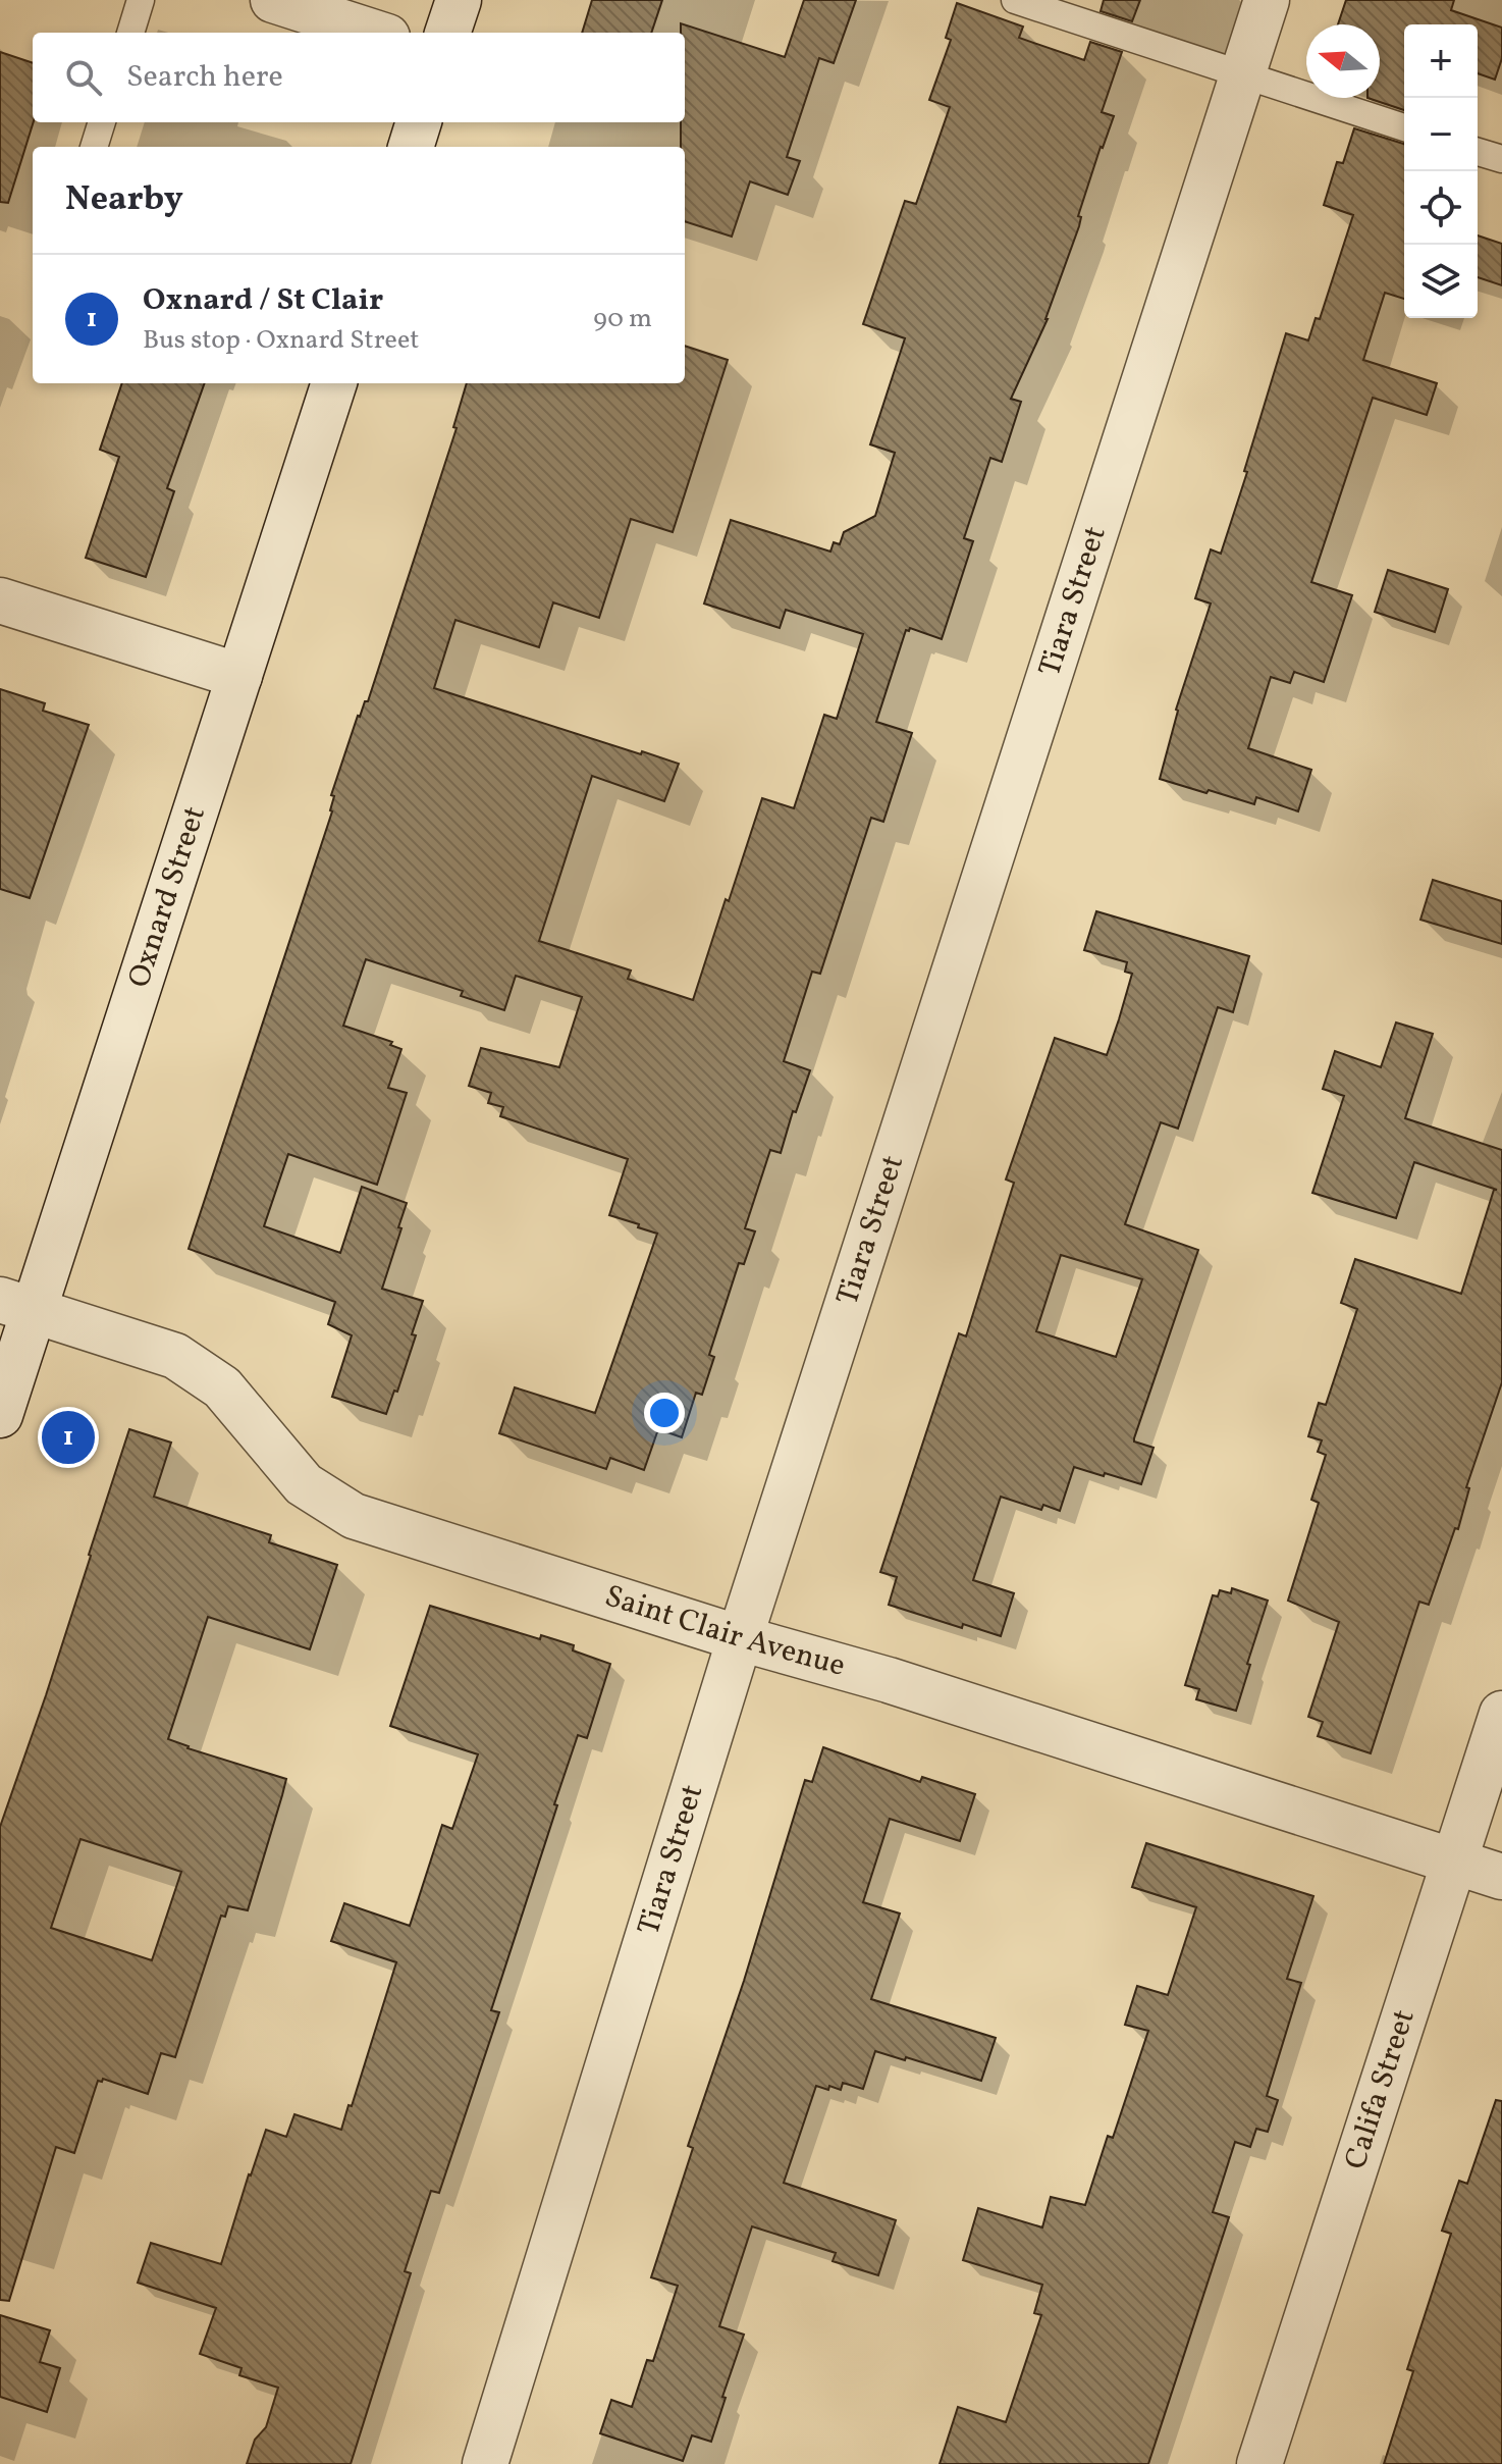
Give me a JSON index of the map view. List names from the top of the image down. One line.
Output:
{"streets":{"street":["Tiara Street","Oxnard Street","Saint Clair Avenue","Califa Street"]},"crossings":[["Tiara Street","Saint Clair Avenue"],["Oxnard Street","Saint Clair Avenue"],["Saint Clair Avenue","Califa Street"]],"north":"left","page":{"map_buttons":["+","−"],"search":"Search here","heading":"Nearby","list":[{"mark":"1","name":"Oxnard / St Clair","note":"Bus stop · Oxnard Street","value":"90 m"}],"pins":"1"}}
